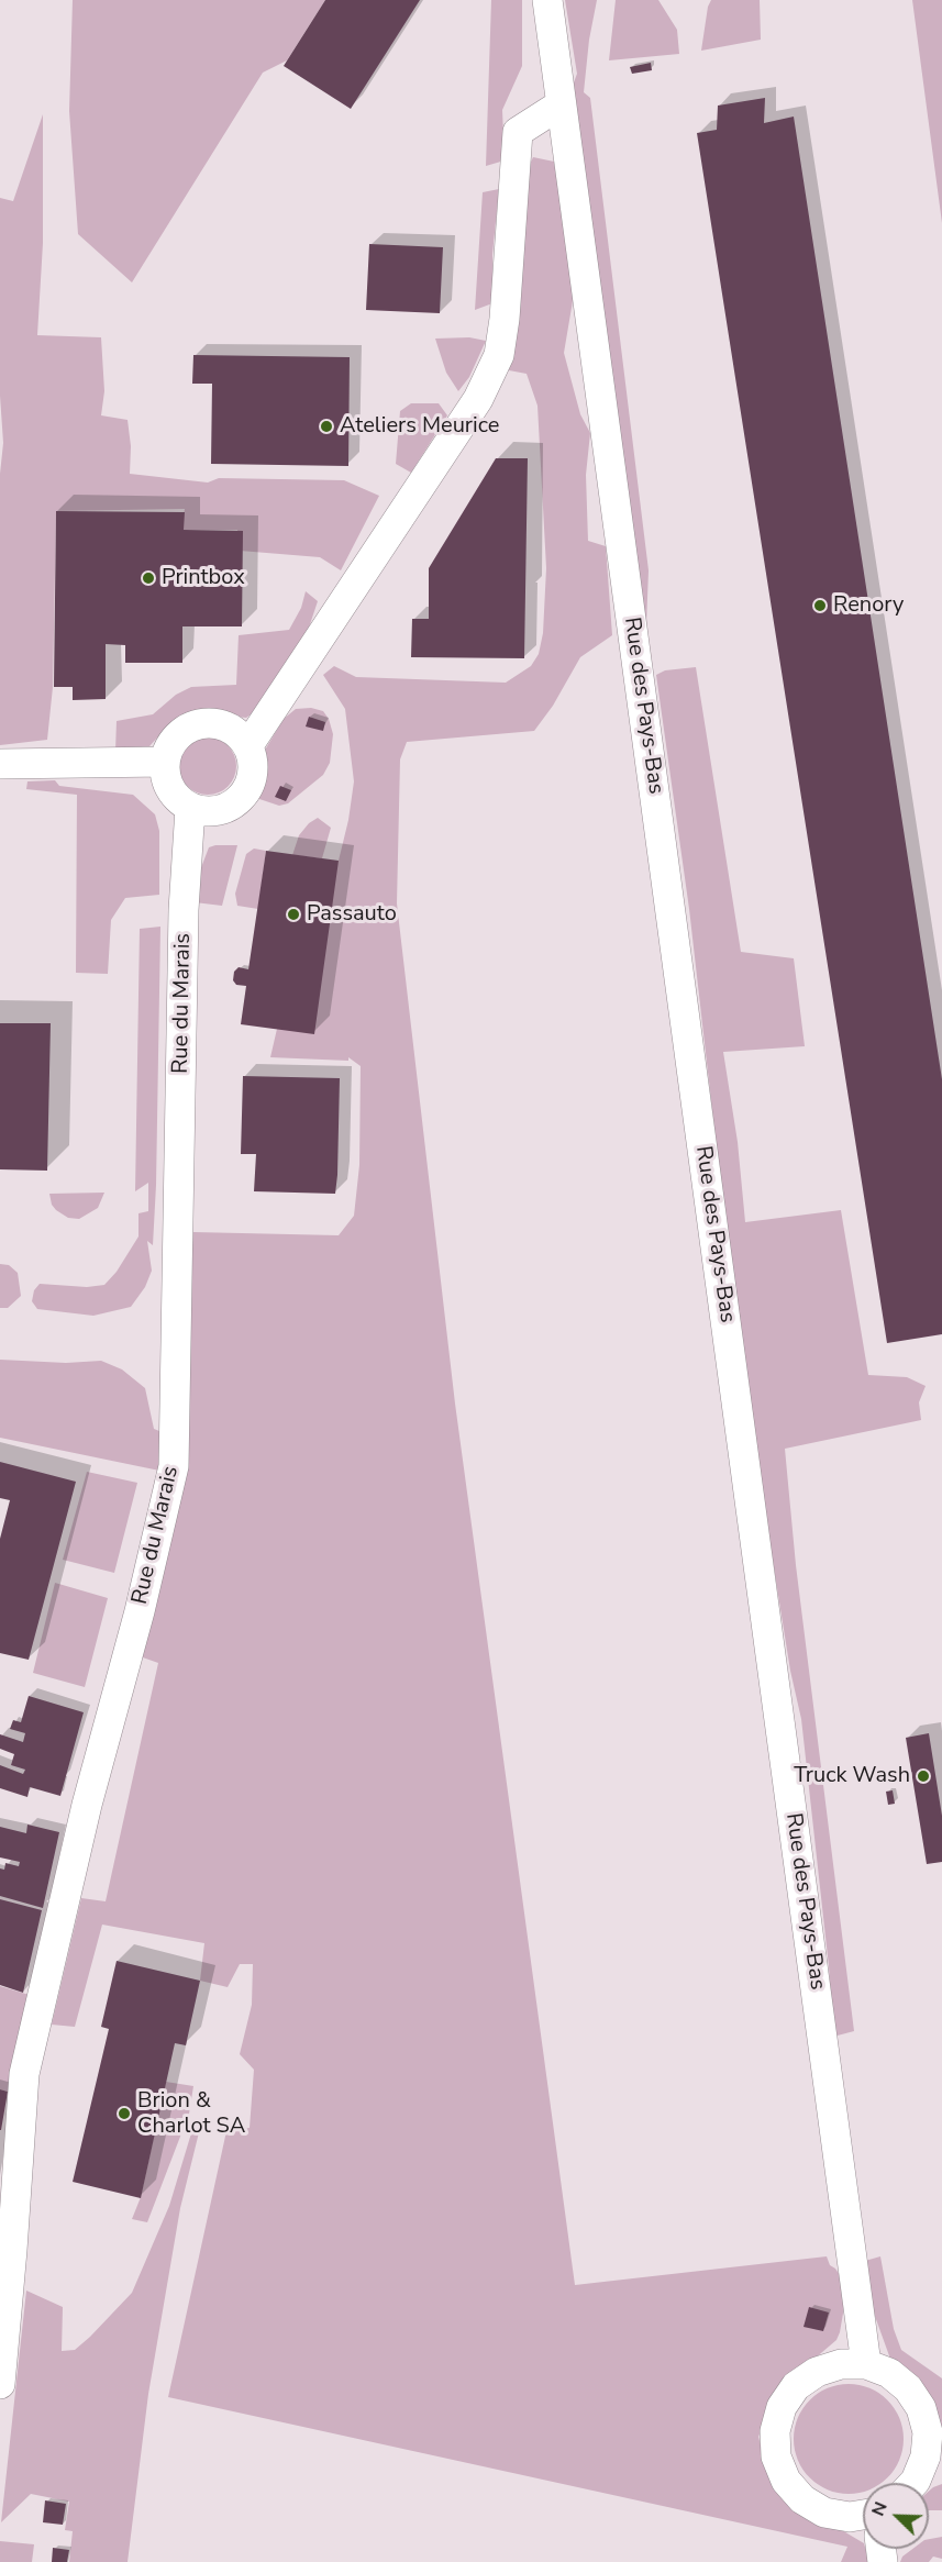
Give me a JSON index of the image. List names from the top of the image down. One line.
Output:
{"streets":{"street":["Rue des Pays-Bas","Rue du Marais"]},"places":["Ateliers Meurice","Printbox","Renory","Passauto","Truck Wash","Brion & Charlot SA"],"north":"top left"}
